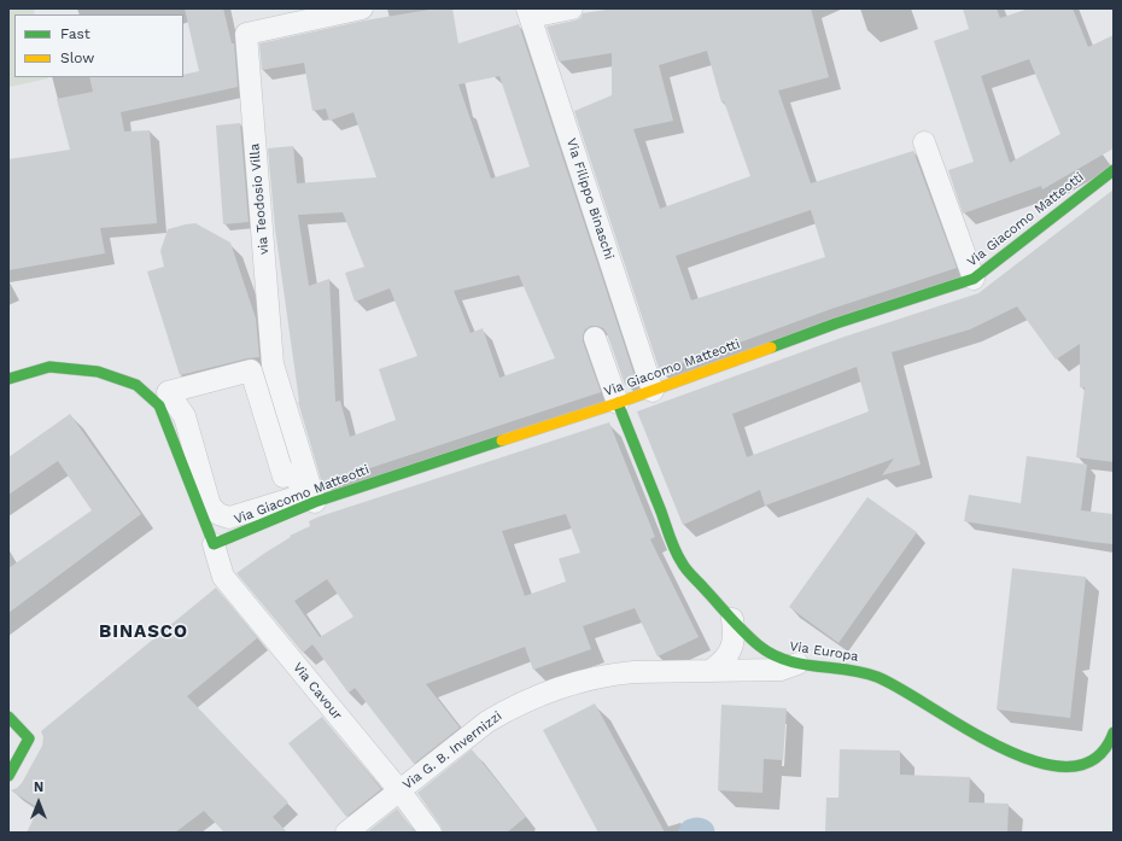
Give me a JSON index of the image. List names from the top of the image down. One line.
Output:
{"streets":{"street":["via Teodosio Villa","Via Filippo Binaschi","Via Giacomo Matteotti","Via Europa","Via Cavour","Via G. B. Invernizzi"]},"crossings":[["via Teodosio Villa","Via Giacomo Matteotti"],["Via Filippo Binaschi","Via Giacomo Matteotti"],["Via Giacomo Matteotti","Via Europa"],["Via Giacomo Matteotti","Via Cavour"],["Via Europa","Via G. B. Invernizzi"],["Via Cavour","Via G. B. Invernizzi"]],"districts":["BINASCO"],"legend":["Fast","Slow"],"north":"top"}
